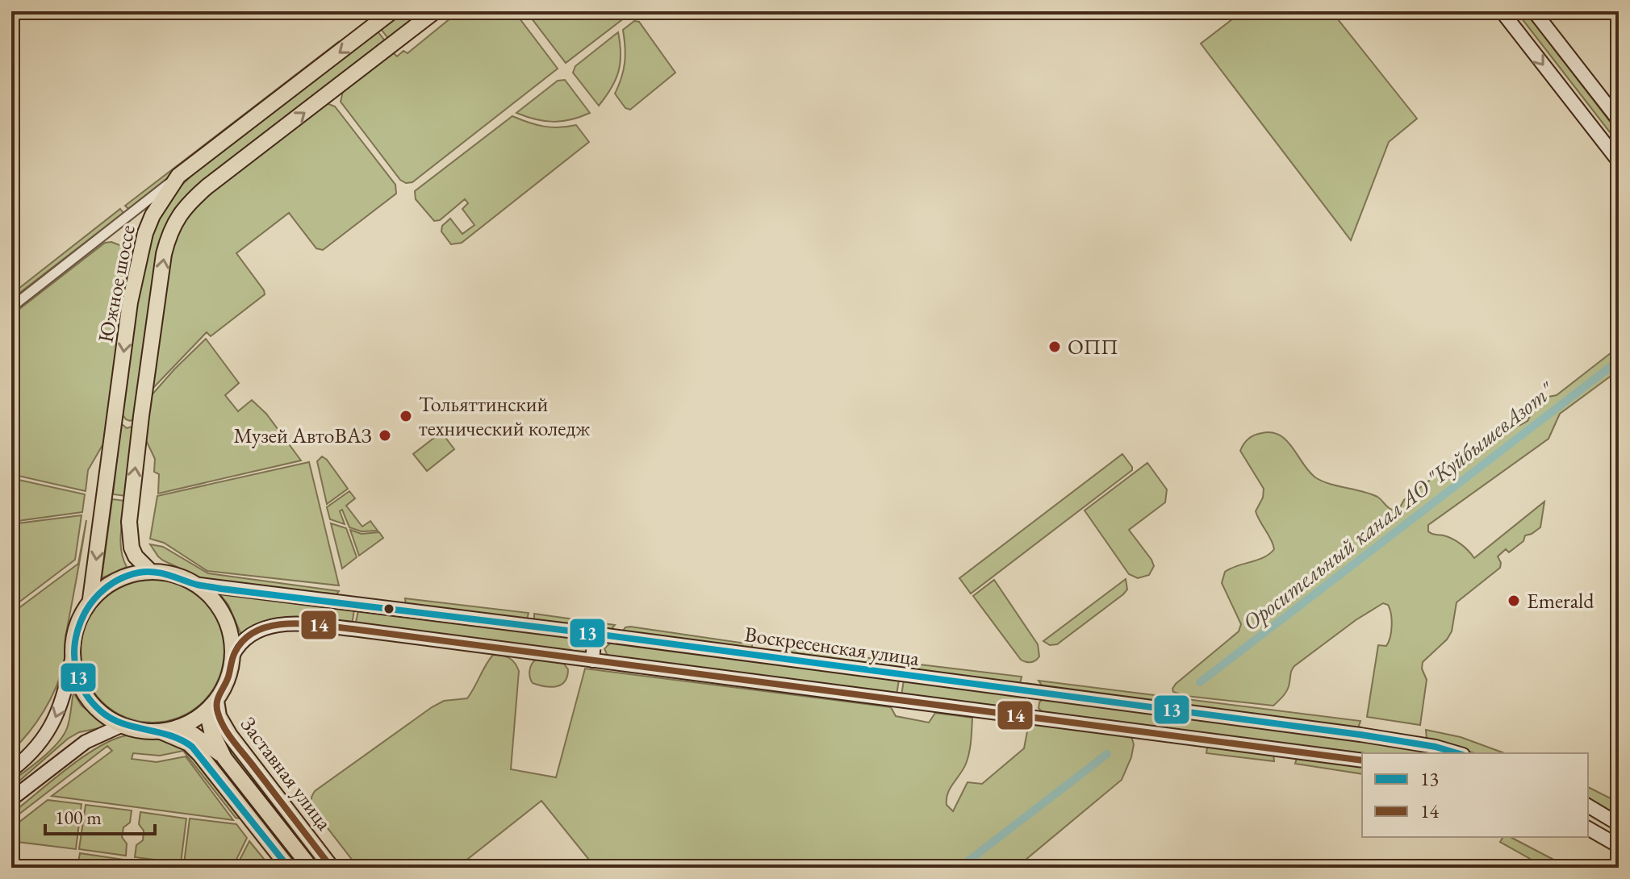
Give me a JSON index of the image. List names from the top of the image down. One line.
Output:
{"streets":{"main road":["Южное шоссе","Воскресенская улица","Заставная улица"]},"crossings":[["Южное шоссе","Воскресенская улица"],["Южное шоссе","Заставная улица"],["Воскресенская улица","Заставная улица"]],"water":["Оросительный канал АО \"КуйбышевАзот\""],"places":["ОПП","Тольяттинский технический коледж","Музей АвтоВАЗ","Emerald"],"lines":["transit line 13","transit line 14"],"legend":["13","14"],"scale_bar":"100 m"}
